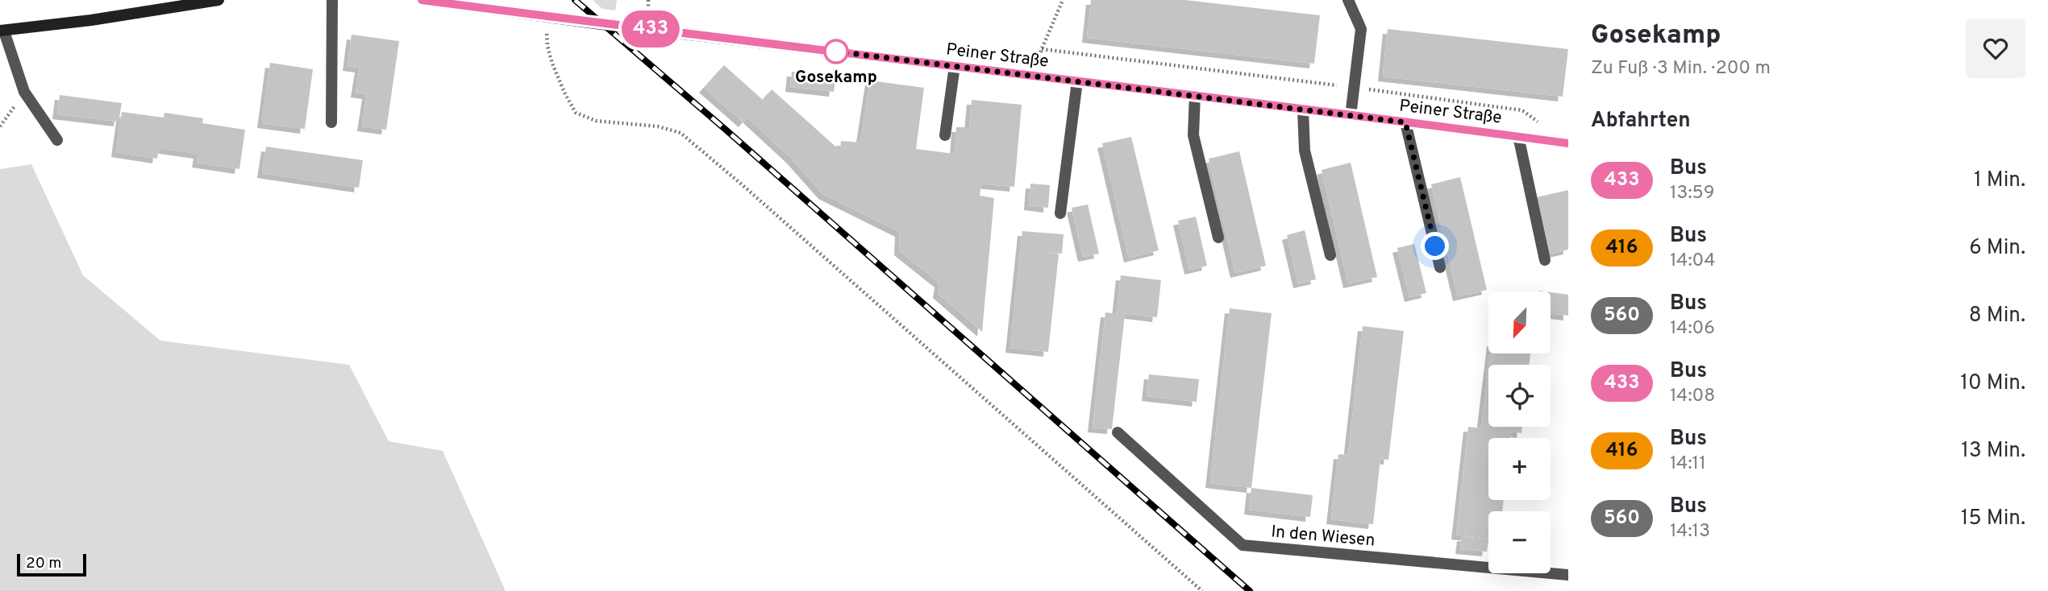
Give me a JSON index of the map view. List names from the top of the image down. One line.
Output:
{"streets":{"main road":["Peiner Straße"],"street":["In den Wiesen"]},"places":["Gosekamp"],"lines":["bus line 433"],"scale_bar":"20 m","north":"bottom left","page":{"on_map":"433","heading":[["Gosekamp","Zu Fuß · 3 Min. · 200 m"],"Abfahrten"],"list":[{"mark":"433","name":"Bus","note":"13:59","value":"1 Min."},{"mark":"416","name":"Bus","note":"14:04","value":"6 Min."},{"mark":"560","name":"Bus","note":"14:06","value":"8 Min."},{"mark":"433","name":"Bus","note":"14:08","value":"10 Min."},{"mark":"416","name":"Bus","note":"14:11","value":"13 Min."},{"mark":"560","name":"Bus","note":"14:13","value":"15 Min."}],"map_buttons":["+","−"],"scale":"20 m"}}
